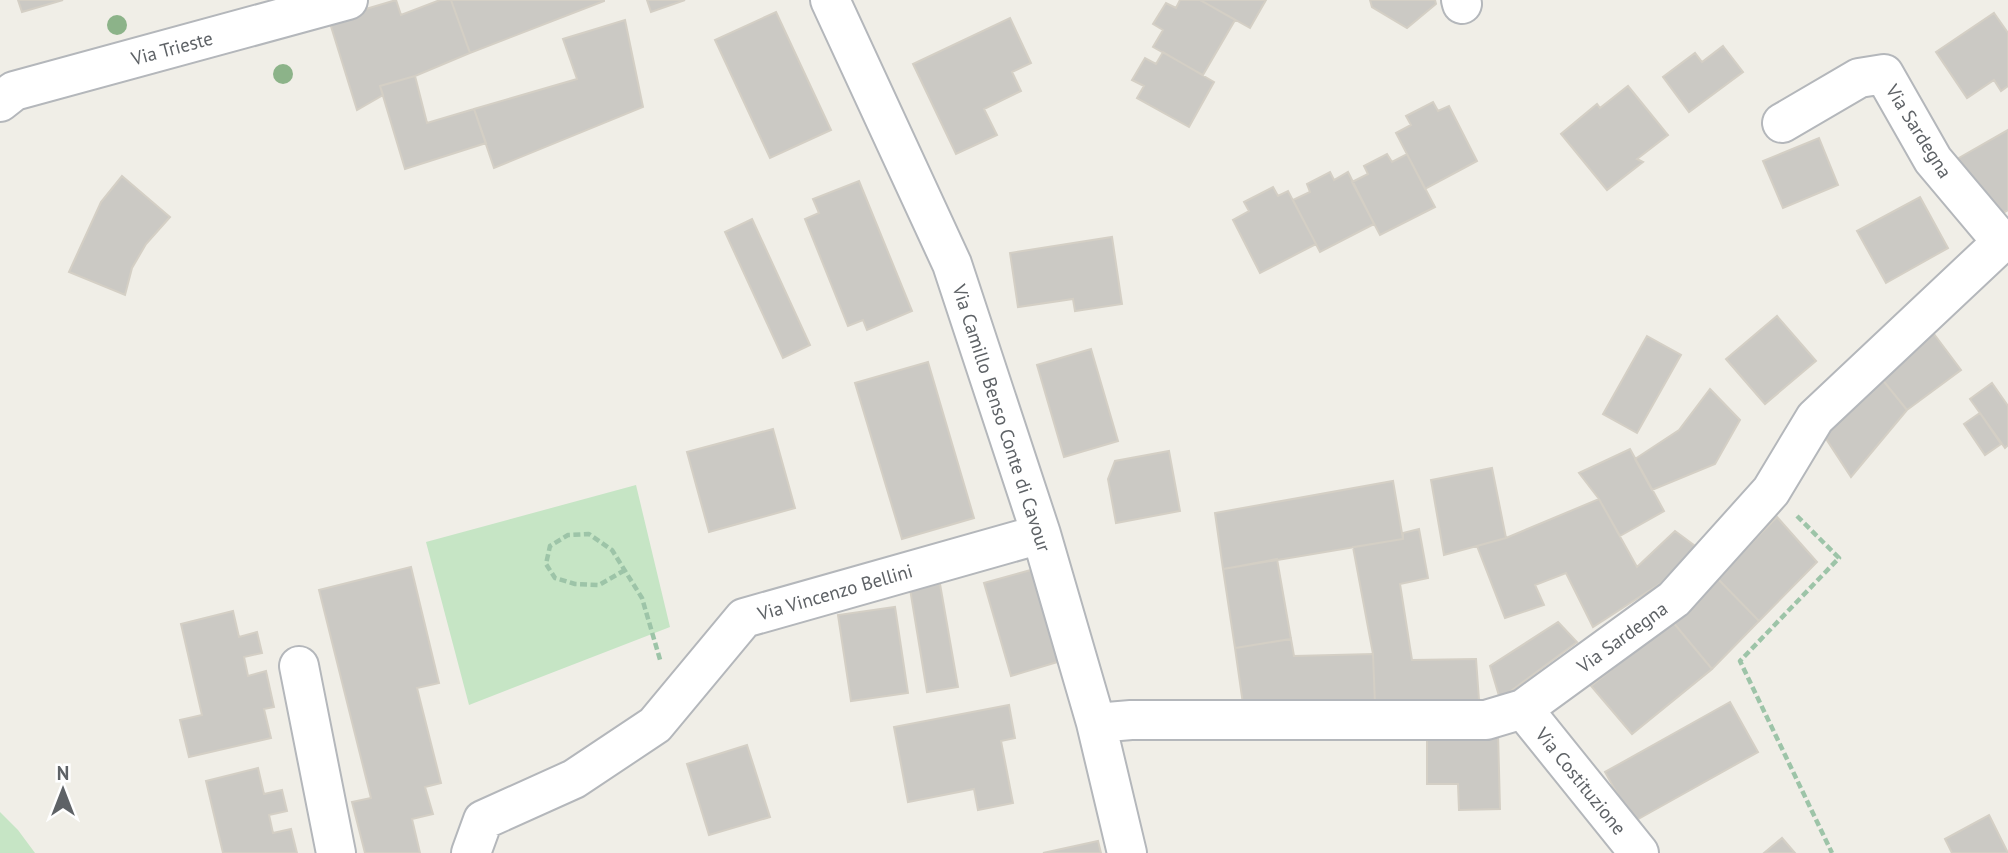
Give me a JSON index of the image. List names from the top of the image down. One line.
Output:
{"streets":{"street":["Via Trieste","Via Sardegna","Via Camillo Benso Conte di Cavour","Via Vincenzo Bellini","Via Costituzione"]},"crossings":[["Via Sardegna","Via Camillo Benso Conte di Cavour"],["Via Sardegna","Via Costituzione"],["Via Camillo Benso Conte di Cavour","Via Vincenzo Bellini"]],"north":"top"}
